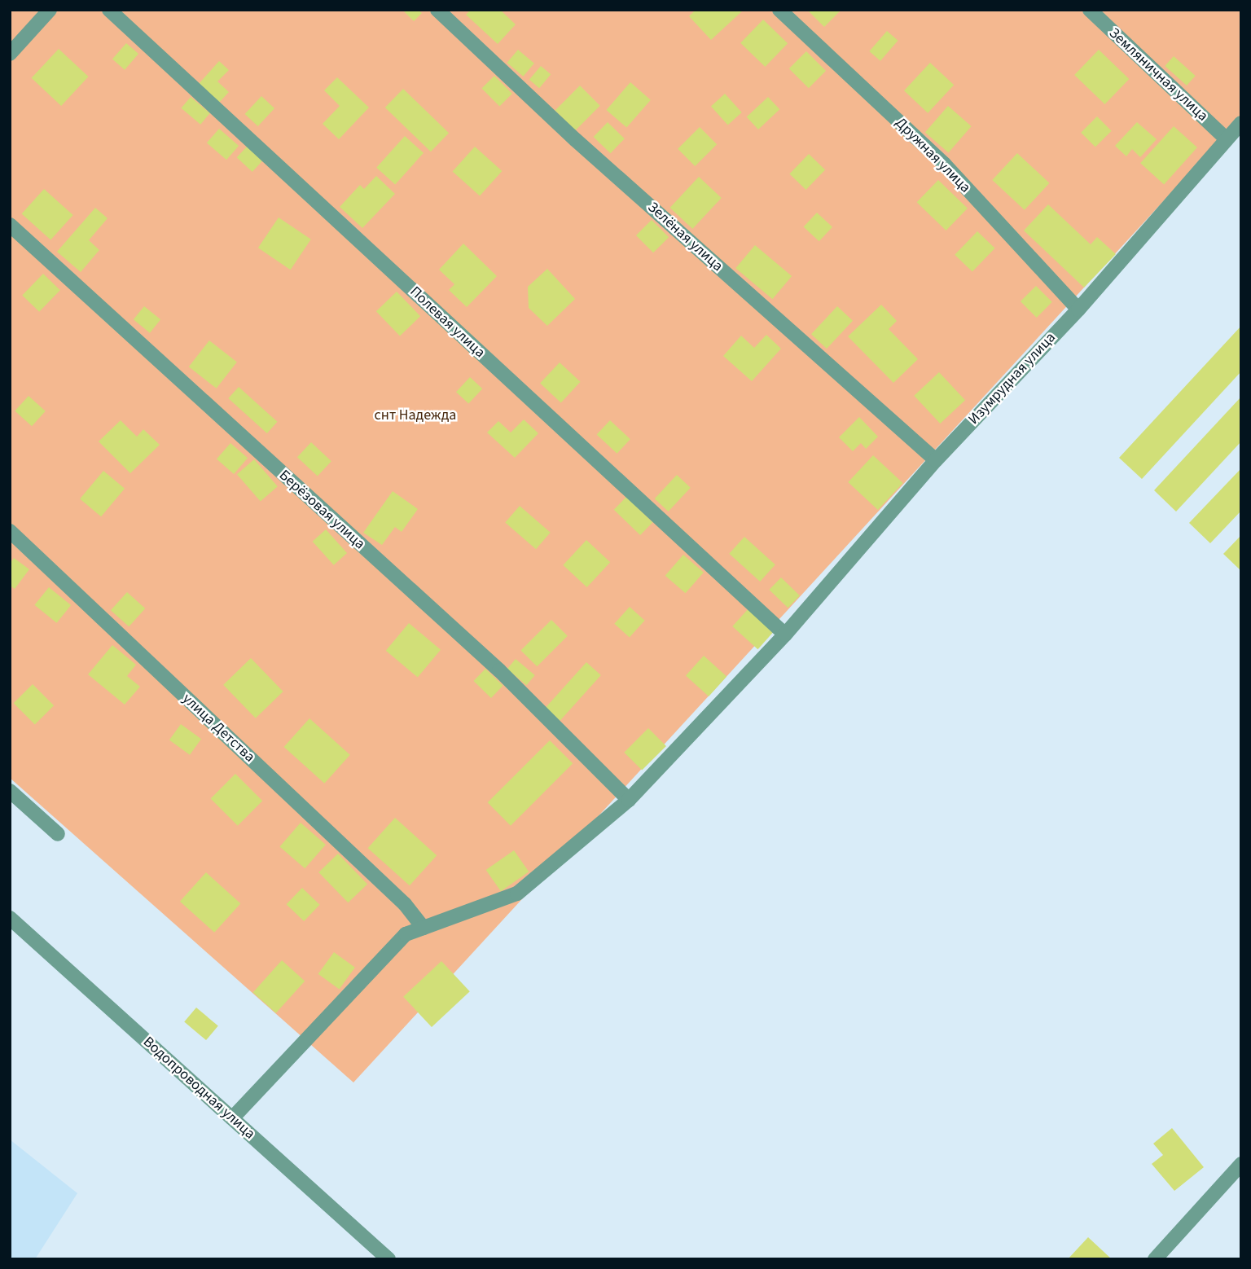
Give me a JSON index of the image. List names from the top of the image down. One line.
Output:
{"streets":{"street":["Земляничная улица","Дружная улица","Зелёная улица","Полевая улица","Изумрудная улица","Берёзовая улица","улица Детства","Водопроводная улица"]},"crossings":[["Земляничная улица","Изумрудная улица"],["Дружная улица","Изумрудная улица"],["Зелёная улица","Изумрудная улица"],["Полевая улица","Изумрудная улица"],["Изумрудная улица","Берёзовая улица"],["Изумрудная улица","улица Детства"],["Изумрудная улица","Водопроводная улица"]],"parks":["снт Надежда"]}
